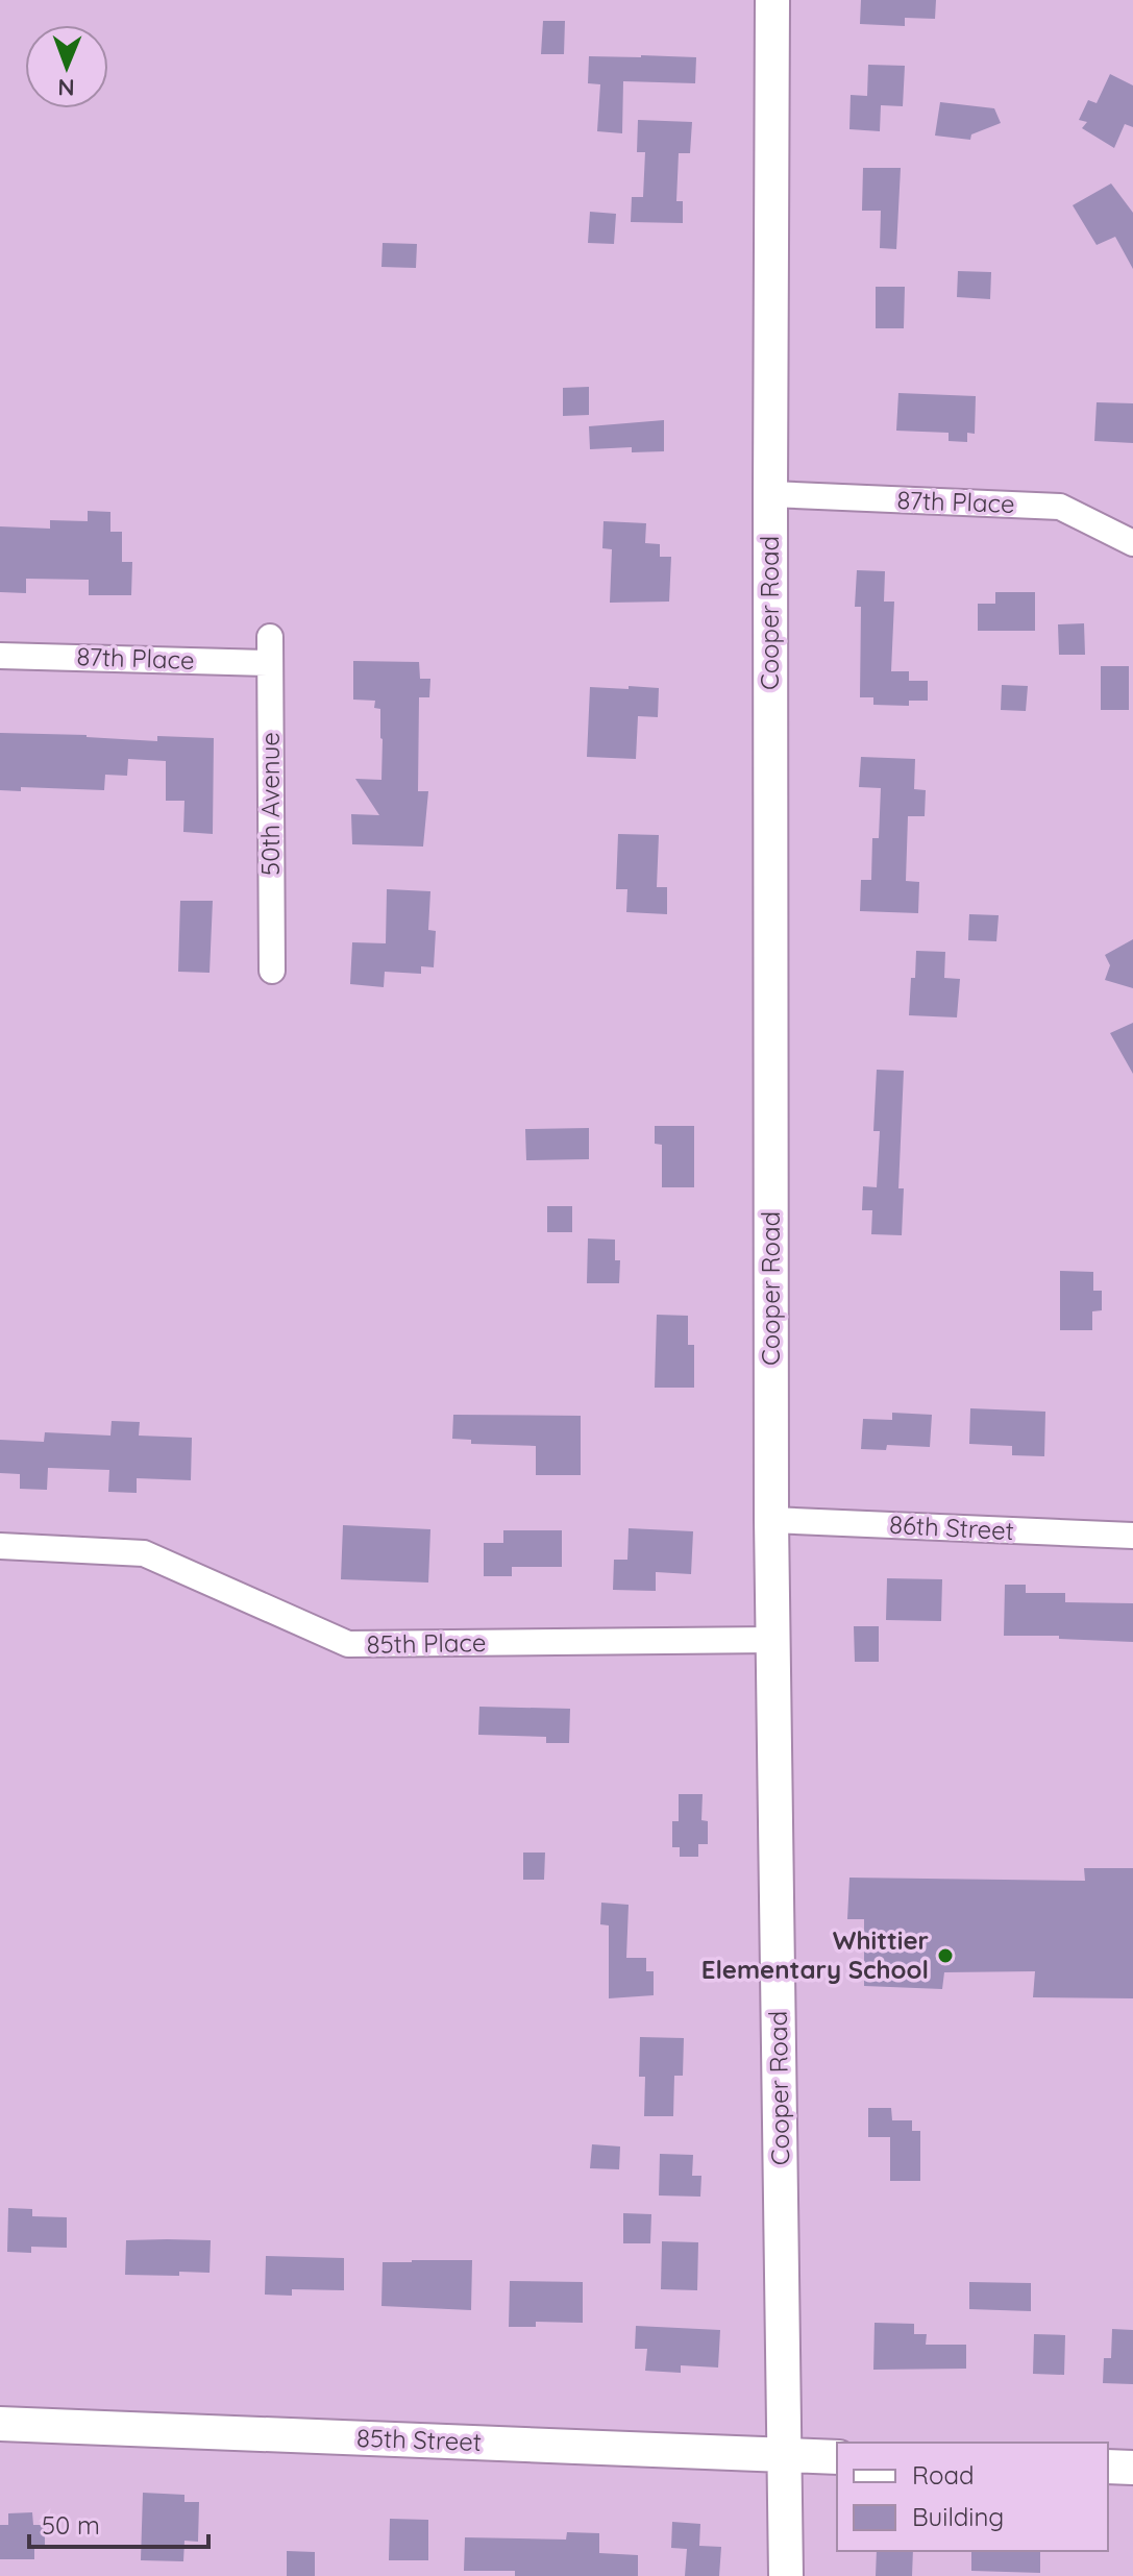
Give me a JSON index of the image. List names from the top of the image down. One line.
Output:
{"streets":{"street":["87th Place","Cooper Road","50th Avenue","86th Street","85th Place","85th Street"]},"crossings":[["87th Place","Cooper Road"],["87th Place","50th Avenue"],["Cooper Road","86th Street"],["Cooper Road","85th Place"],["Cooper Road","85th Street"]],"places":["Whittier Elementary School"],"legend":["Road","Building"],"scale_bar":"50 m","north":"bottom"}
